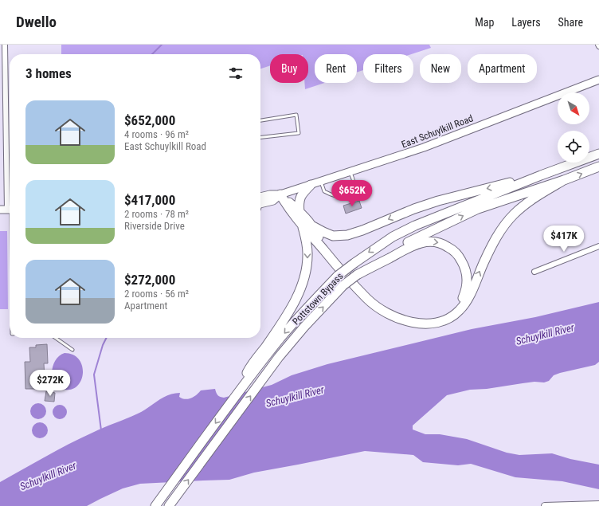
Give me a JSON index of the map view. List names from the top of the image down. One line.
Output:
{"streets":{"highway":["Pottstown Bypass"],"main road":["East Schuylkill Road"]},"water":["Schuylkill River"],"north":"bottom right","page":{"header":"Dwello","nav":["Map","Layers","Share"],"chip":["Buy","Rent","Filters","New","Apartment"],"heading":"3 homes","list":[{"name":"$652,000","note":"4 rooms · 96 m² · East Schuylkill Road"},{"name":"$417,000","note":"2 rooms · 78 m² · Riverside Drive"},{"name":"$272,000","note":"2 rooms · 56 m² · Apartment"}],"price":["$652K","$417K","$272K"]}}
